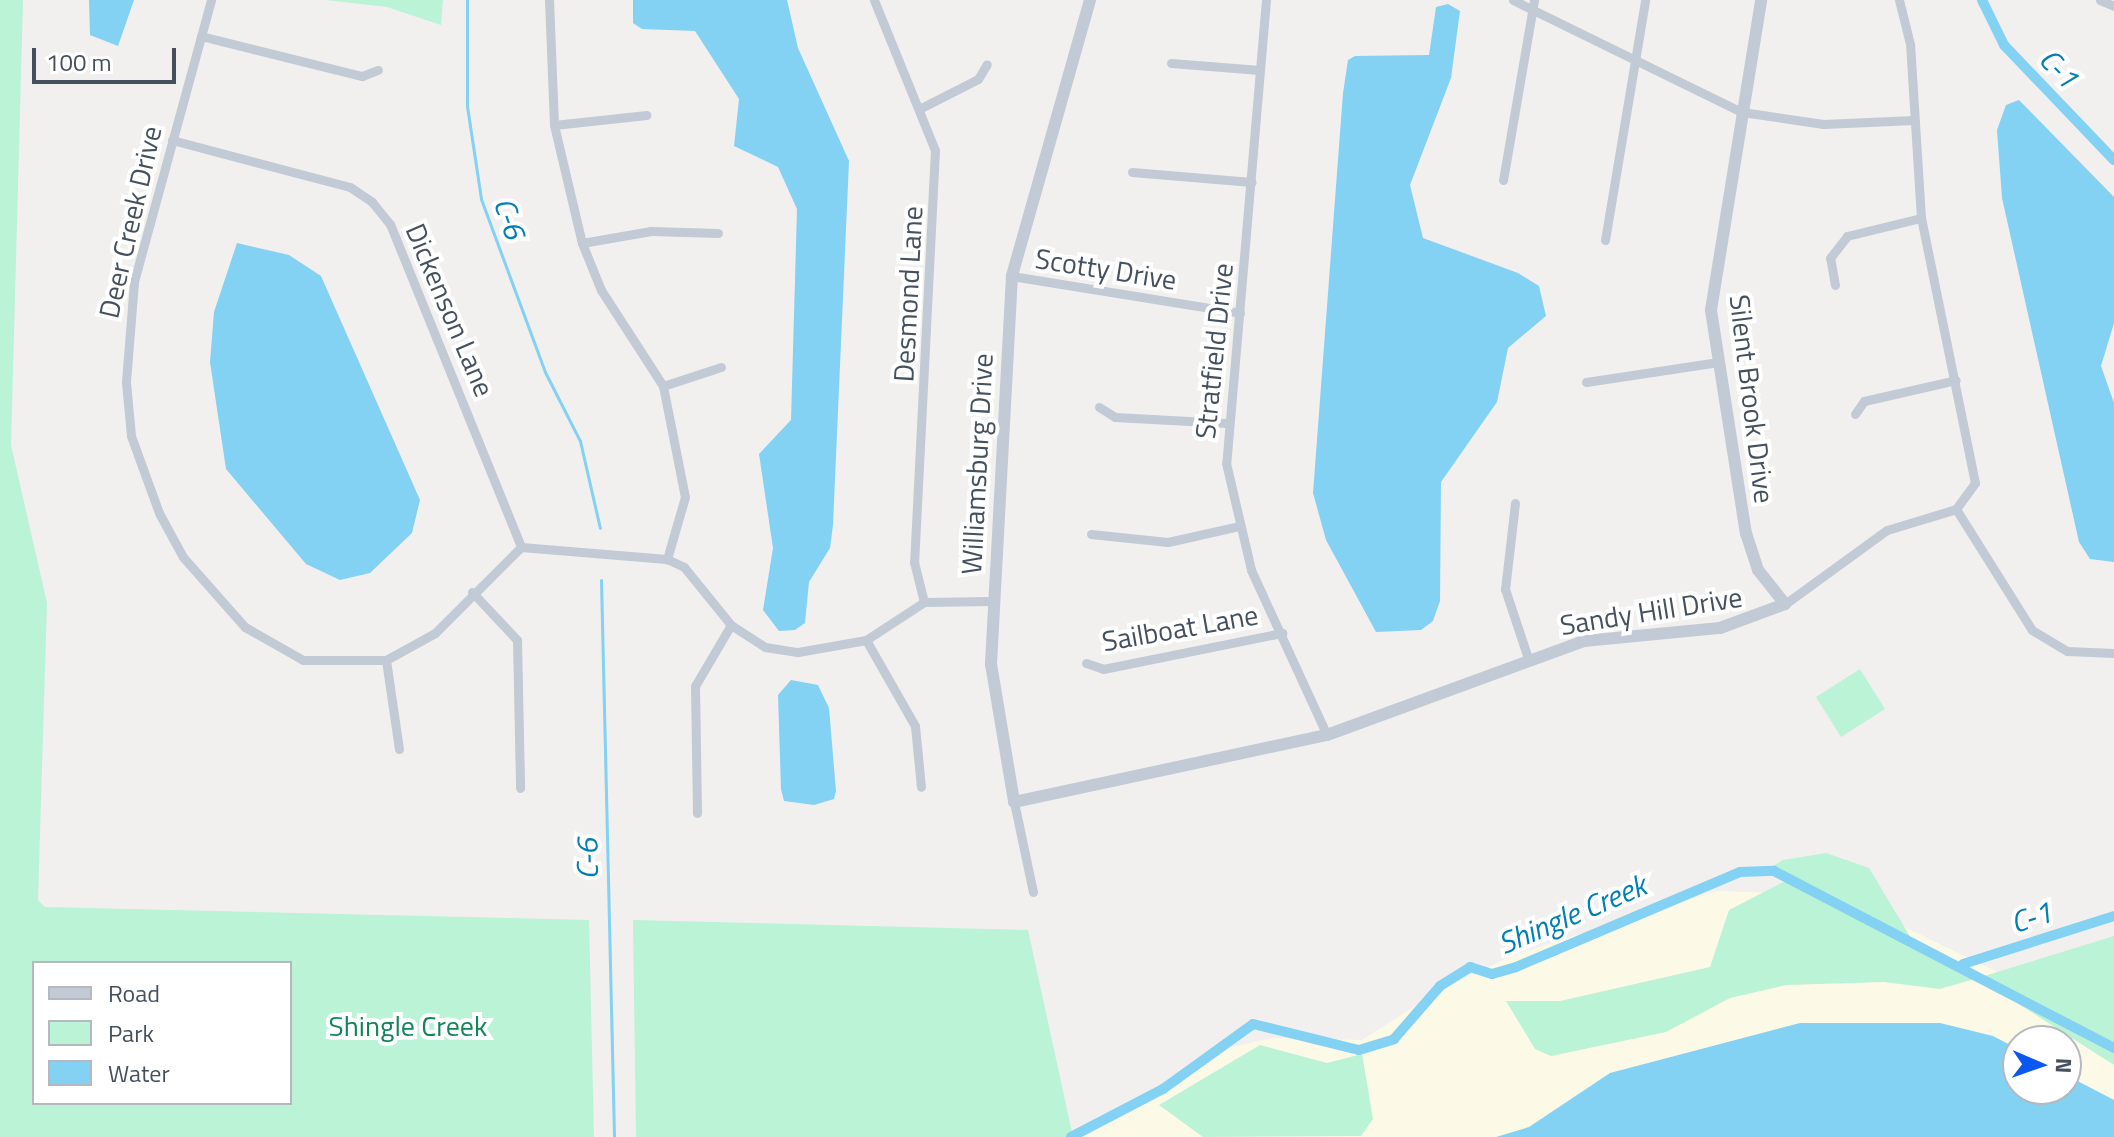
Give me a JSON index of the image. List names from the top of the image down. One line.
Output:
{"streets":{"street":["Deer Creek Drive","Scotty Drive","Desmond Lane","Dickenson Lane","Stratfield Drive","Silent Brook Drive","Williamsburg Drive","Sandy Hill Drive","Sailboat Lane"]},"crossings":[["Deer Creek Drive","Dickenson Lane"],["Scotty Drive","Stratfield Drive"],["Scotty Drive","Williamsburg Drive"],["Stratfield Drive","Sandy Hill Drive"],["Stratfield Drive","Sailboat Lane"],["Silent Brook Drive","Sandy Hill Drive"],["Williamsburg Drive","Sandy Hill Drive"]],"water":["C-1","C-6","Shingle Creek"],"parks":["Shingle Creek"],"legend":["Road","Park","Water"],"scale_bar":"100 m","north":"right"}
